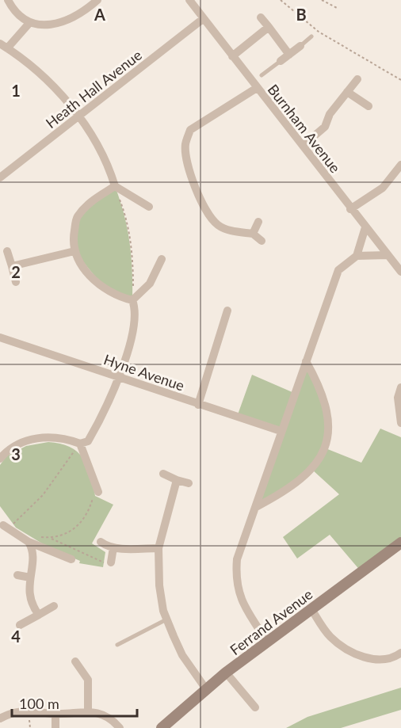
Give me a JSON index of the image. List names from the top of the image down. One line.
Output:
{"streets":{"street":["Heath Hall Avenue","Burnham Avenue","Hyne Avenue","Ferrand Avenue"]},"crossings":[["Heath Hall Avenue","Burnham Avenue"]],"scale_bar":"100 m","grid":{"columns":["A","B"],"rows":["1","2","3","4"]}}
